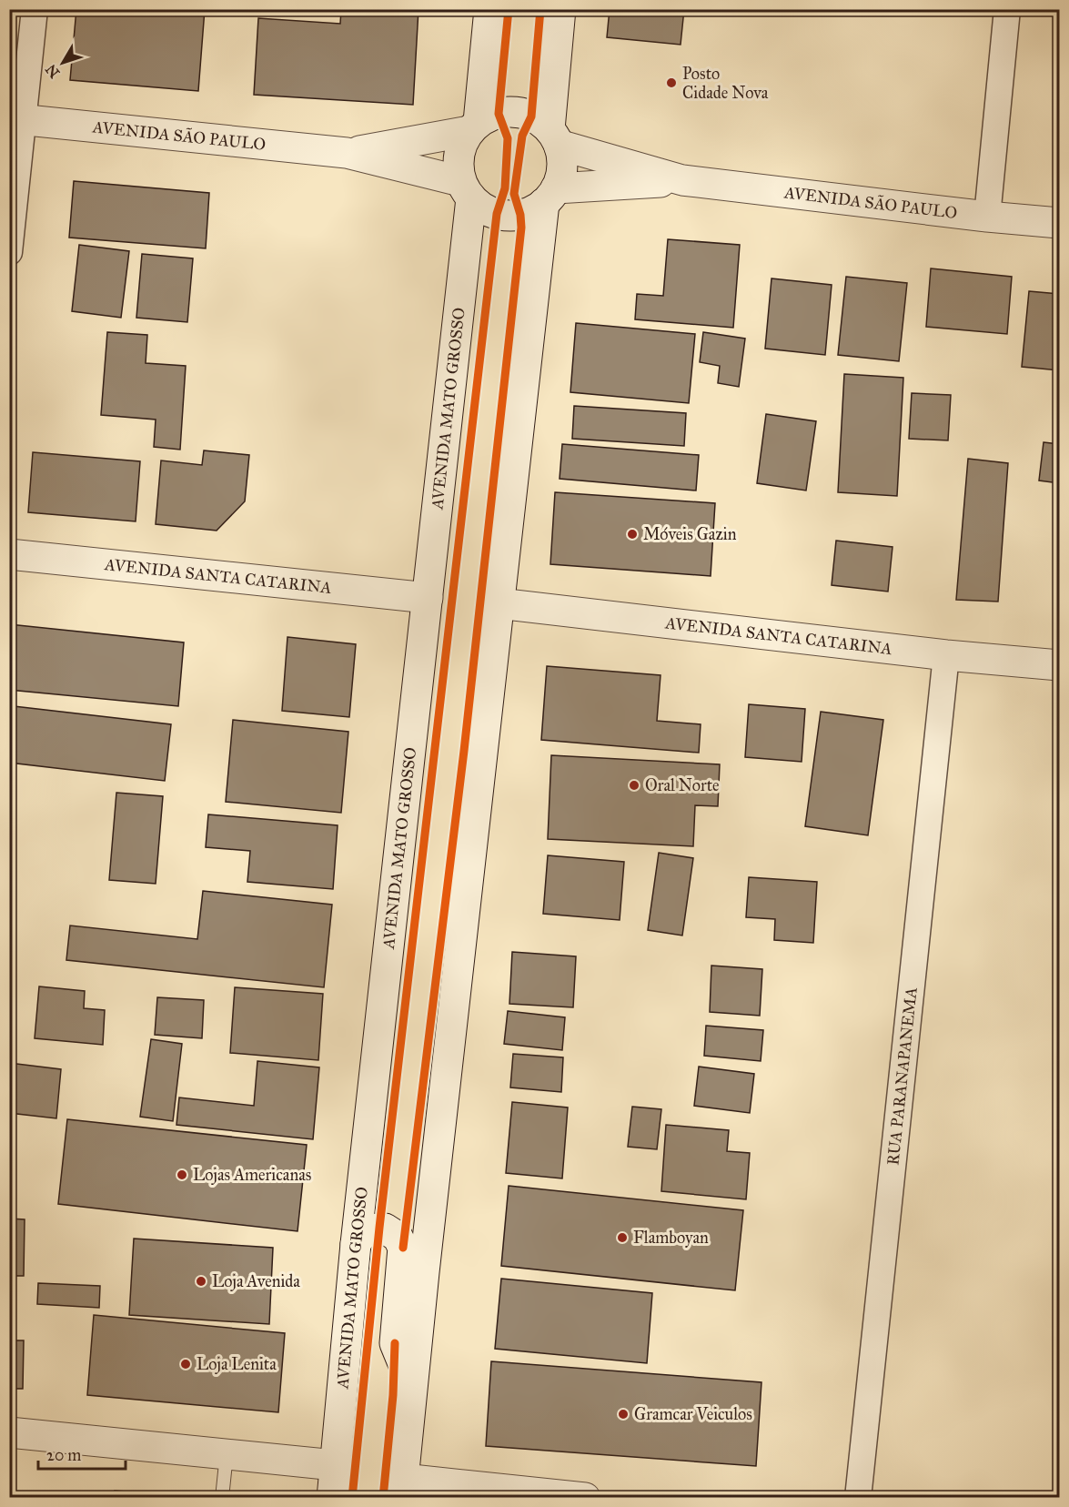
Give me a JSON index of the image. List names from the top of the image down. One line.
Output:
{"streets":{"main road":["AVENIDA SÃO PAULO","AVENIDA MATO GROSSO","AVENIDA SANTA CATARINA"],"street":["RUA PARANAPANEMA"]},"crossings":[["AVENIDA SÃO PAULO","AVENIDA MATO GROSSO"],["AVENIDA MATO GROSSO","AVENIDA SANTA CATARINA"],["AVENIDA SANTA CATARINA","RUA PARANAPANEMA"]],"places":["Posto Cidade Nova","Móveis Gazin","Oral Norte","Lojas Americanas","Flamboyan","Loja Avenida","Loja Lenita","Gramcar Veiculos"],"scale_bar":"20 m","north":"bottom left"}
